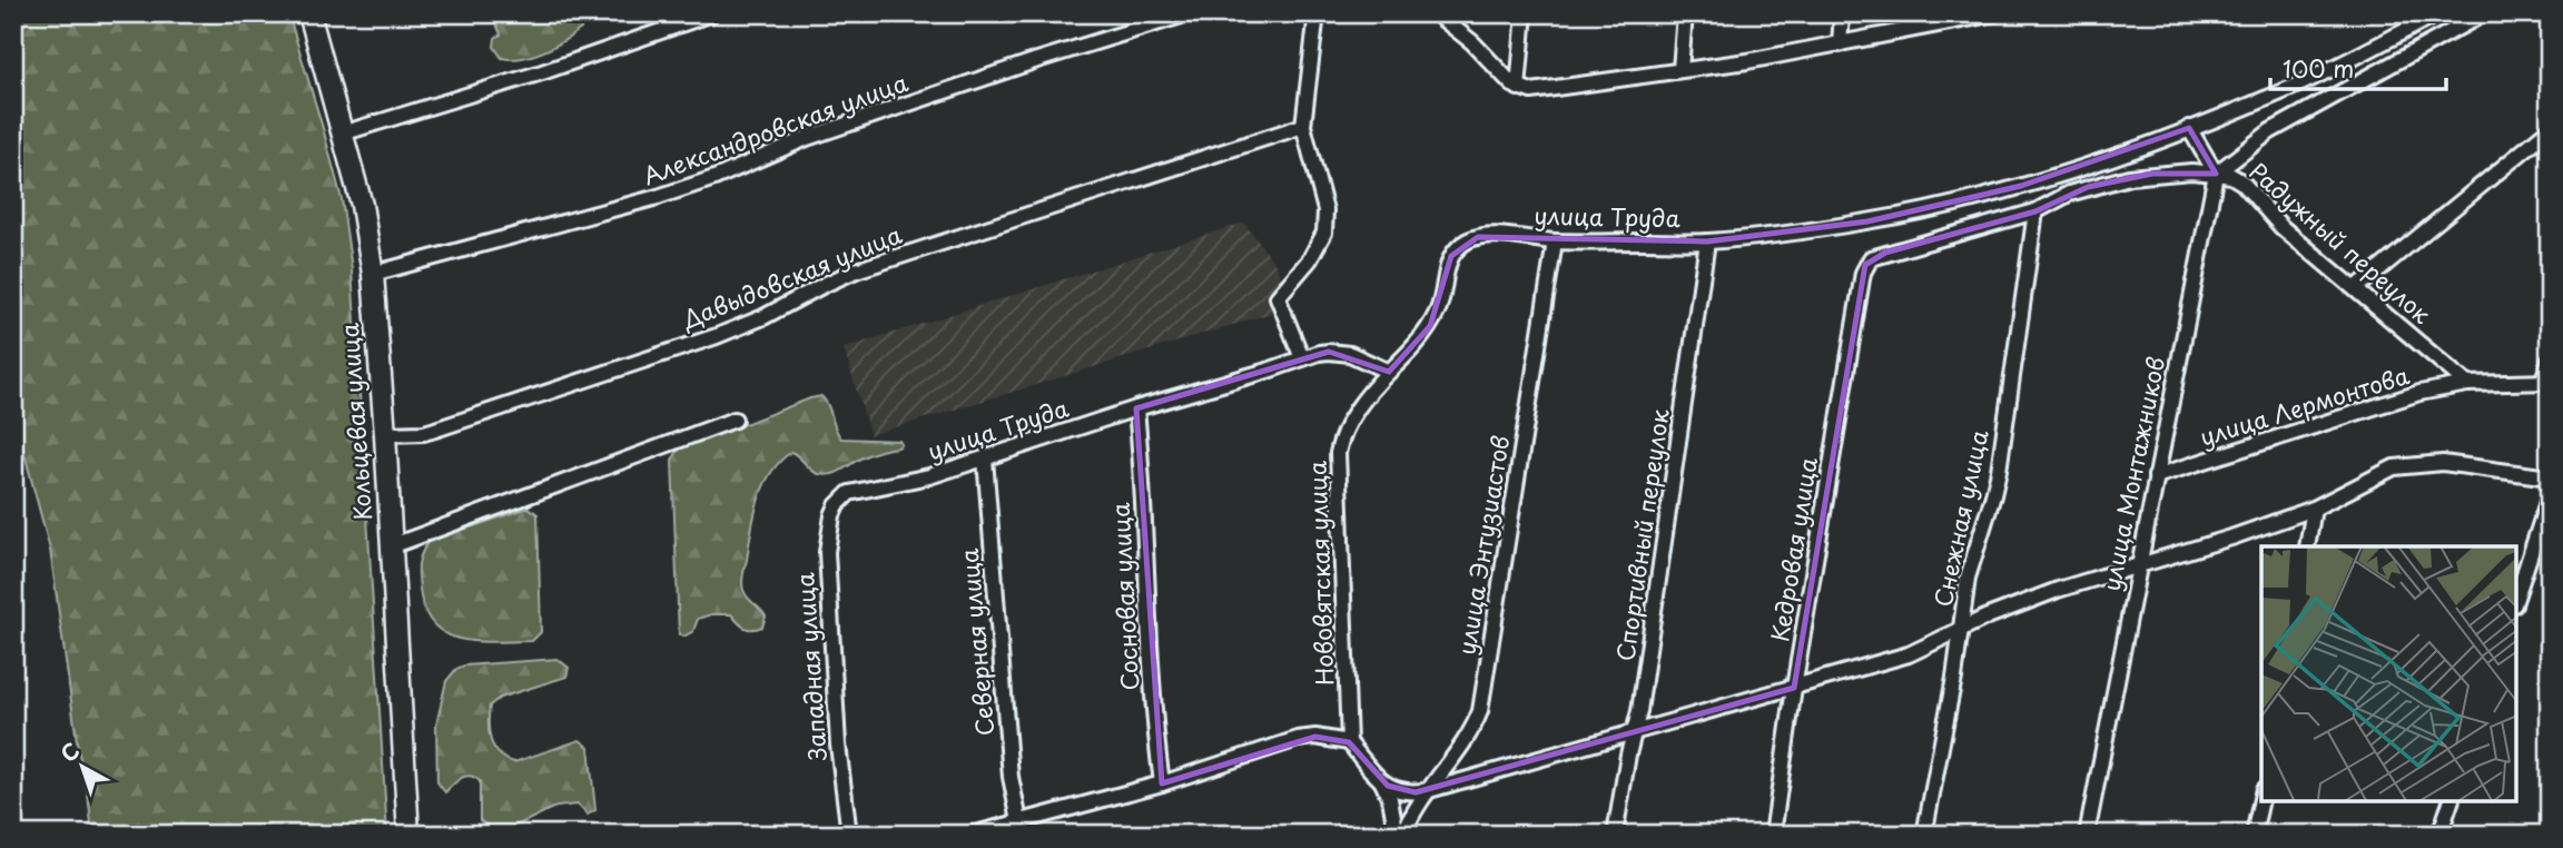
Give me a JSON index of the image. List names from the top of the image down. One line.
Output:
{"streets":{"highway":["Кольцевая улица"],"street":["Александровская улица","улица Труда","Радужный переулок","Давыдовская улица","улица Лермонтова","улица Монтажников","Снежная улица","Спортивный переулок","улица Энтузиастов","Кедровая улица","Нововятская улица","Сосновая улица","Северная улица","Западная улица"]},"crossings":[["Александровская улица","Кольцевая улица"],["улица Труда","Спортивный переулок"],["улица Труда","улица Энтузиастов"],["улица Труда","Нововятская улица"],["улица Труда","Сосновая улица"],["улица Труда","Северная улица"],["улица Труда","Западная улица"],["Радужный переулок","улица Лермонтова"],["Радужный переулок","улица Монтажников"],["Давыдовская улица","Кольцевая улица"],["улица Лермонтова","улица Монтажников"],["Снежная улица","Кедровая улица"]],"scale_bar":"100 m","north":"top left"}
